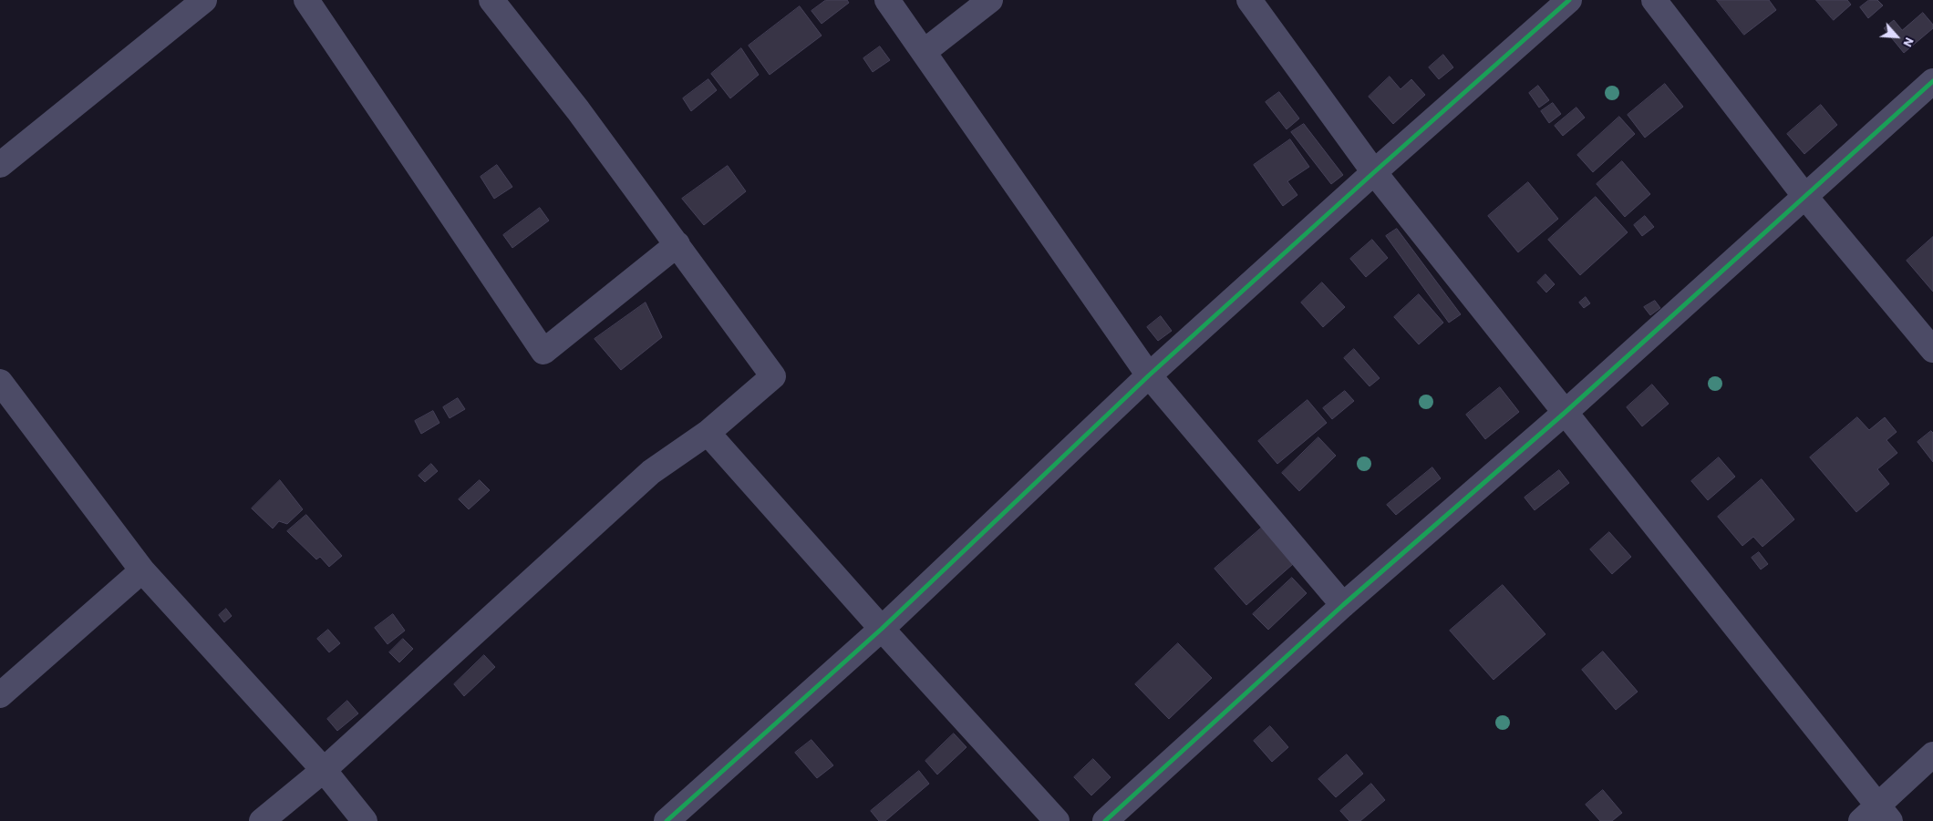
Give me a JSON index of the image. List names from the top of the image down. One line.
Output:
{"north":"bottom right"}
